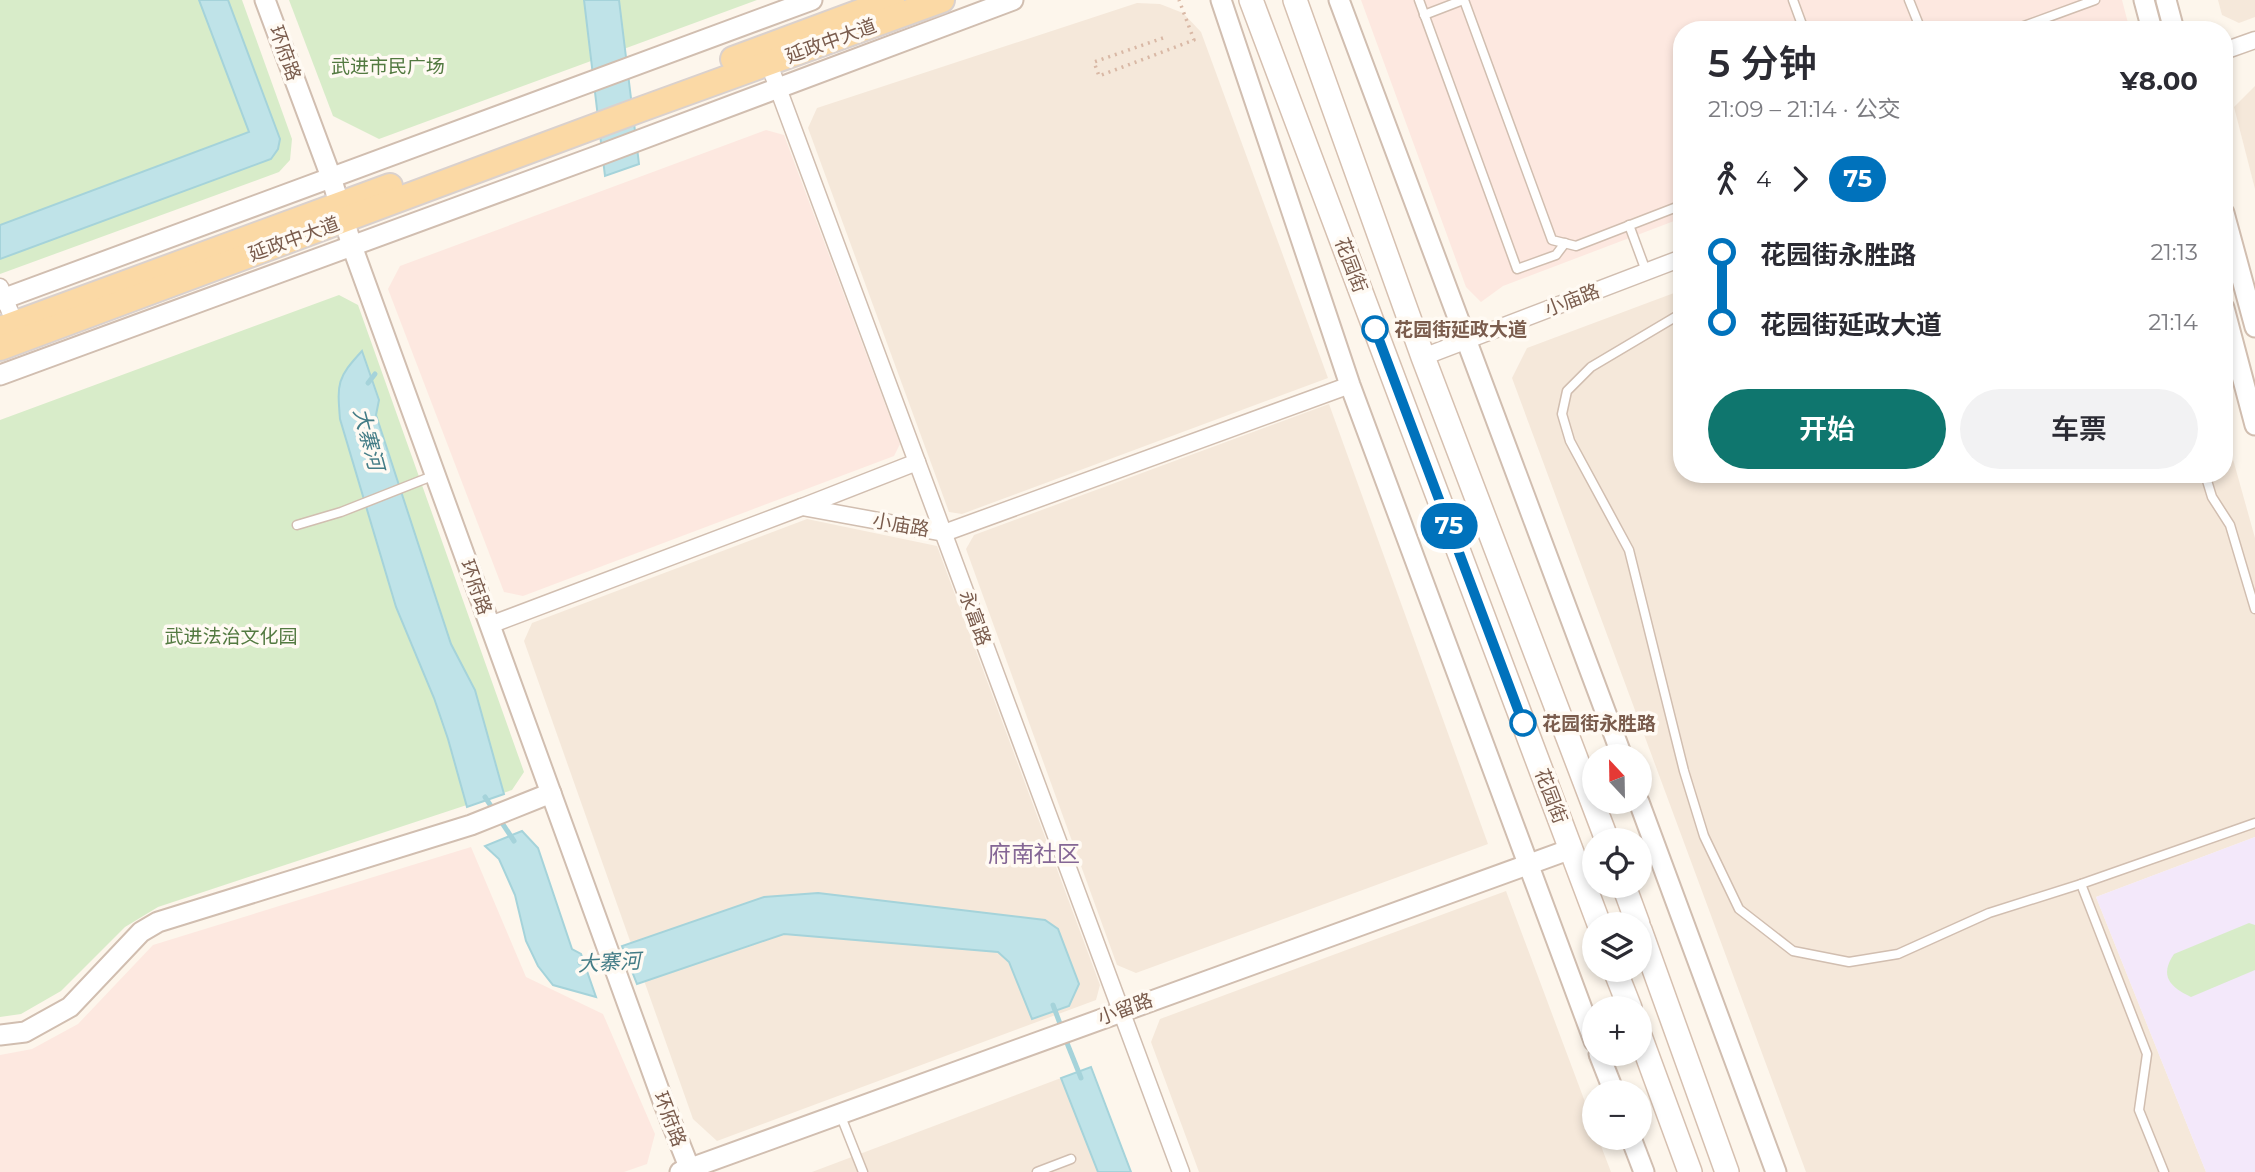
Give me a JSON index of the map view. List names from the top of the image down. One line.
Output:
{"streets":{"main road":["延政中大道","花园街"],"street":["环府路","小庙路","永富路","小留路"]},"crossings":[["延政中大道","环府路"],["延政中大道","永富路"],["环府路","小留路"],["花园街","小庙路"],["花园街","小留路"],["小庙路","永富路"],["永富路","小留路"]],"districts":["府南社区"],"water":["大寨河"],"parks":["武进市民广场","武进法治文化园"],"places":["花园街延政大道","花园街永胜路"],"lines":["bus line 75"],"north":"top","page":{"on_map":"75","heading":["5 分钟","21:09 – 21:14 · 公交","¥8.00"],"legs":["4","75"],"list":[{"name":"花园街永胜路","value":"21:13"},{"name":"花园街延政大道","value":"21:14"}],"buttons":["开始","车票"],"map_buttons":["+","−"]}}
